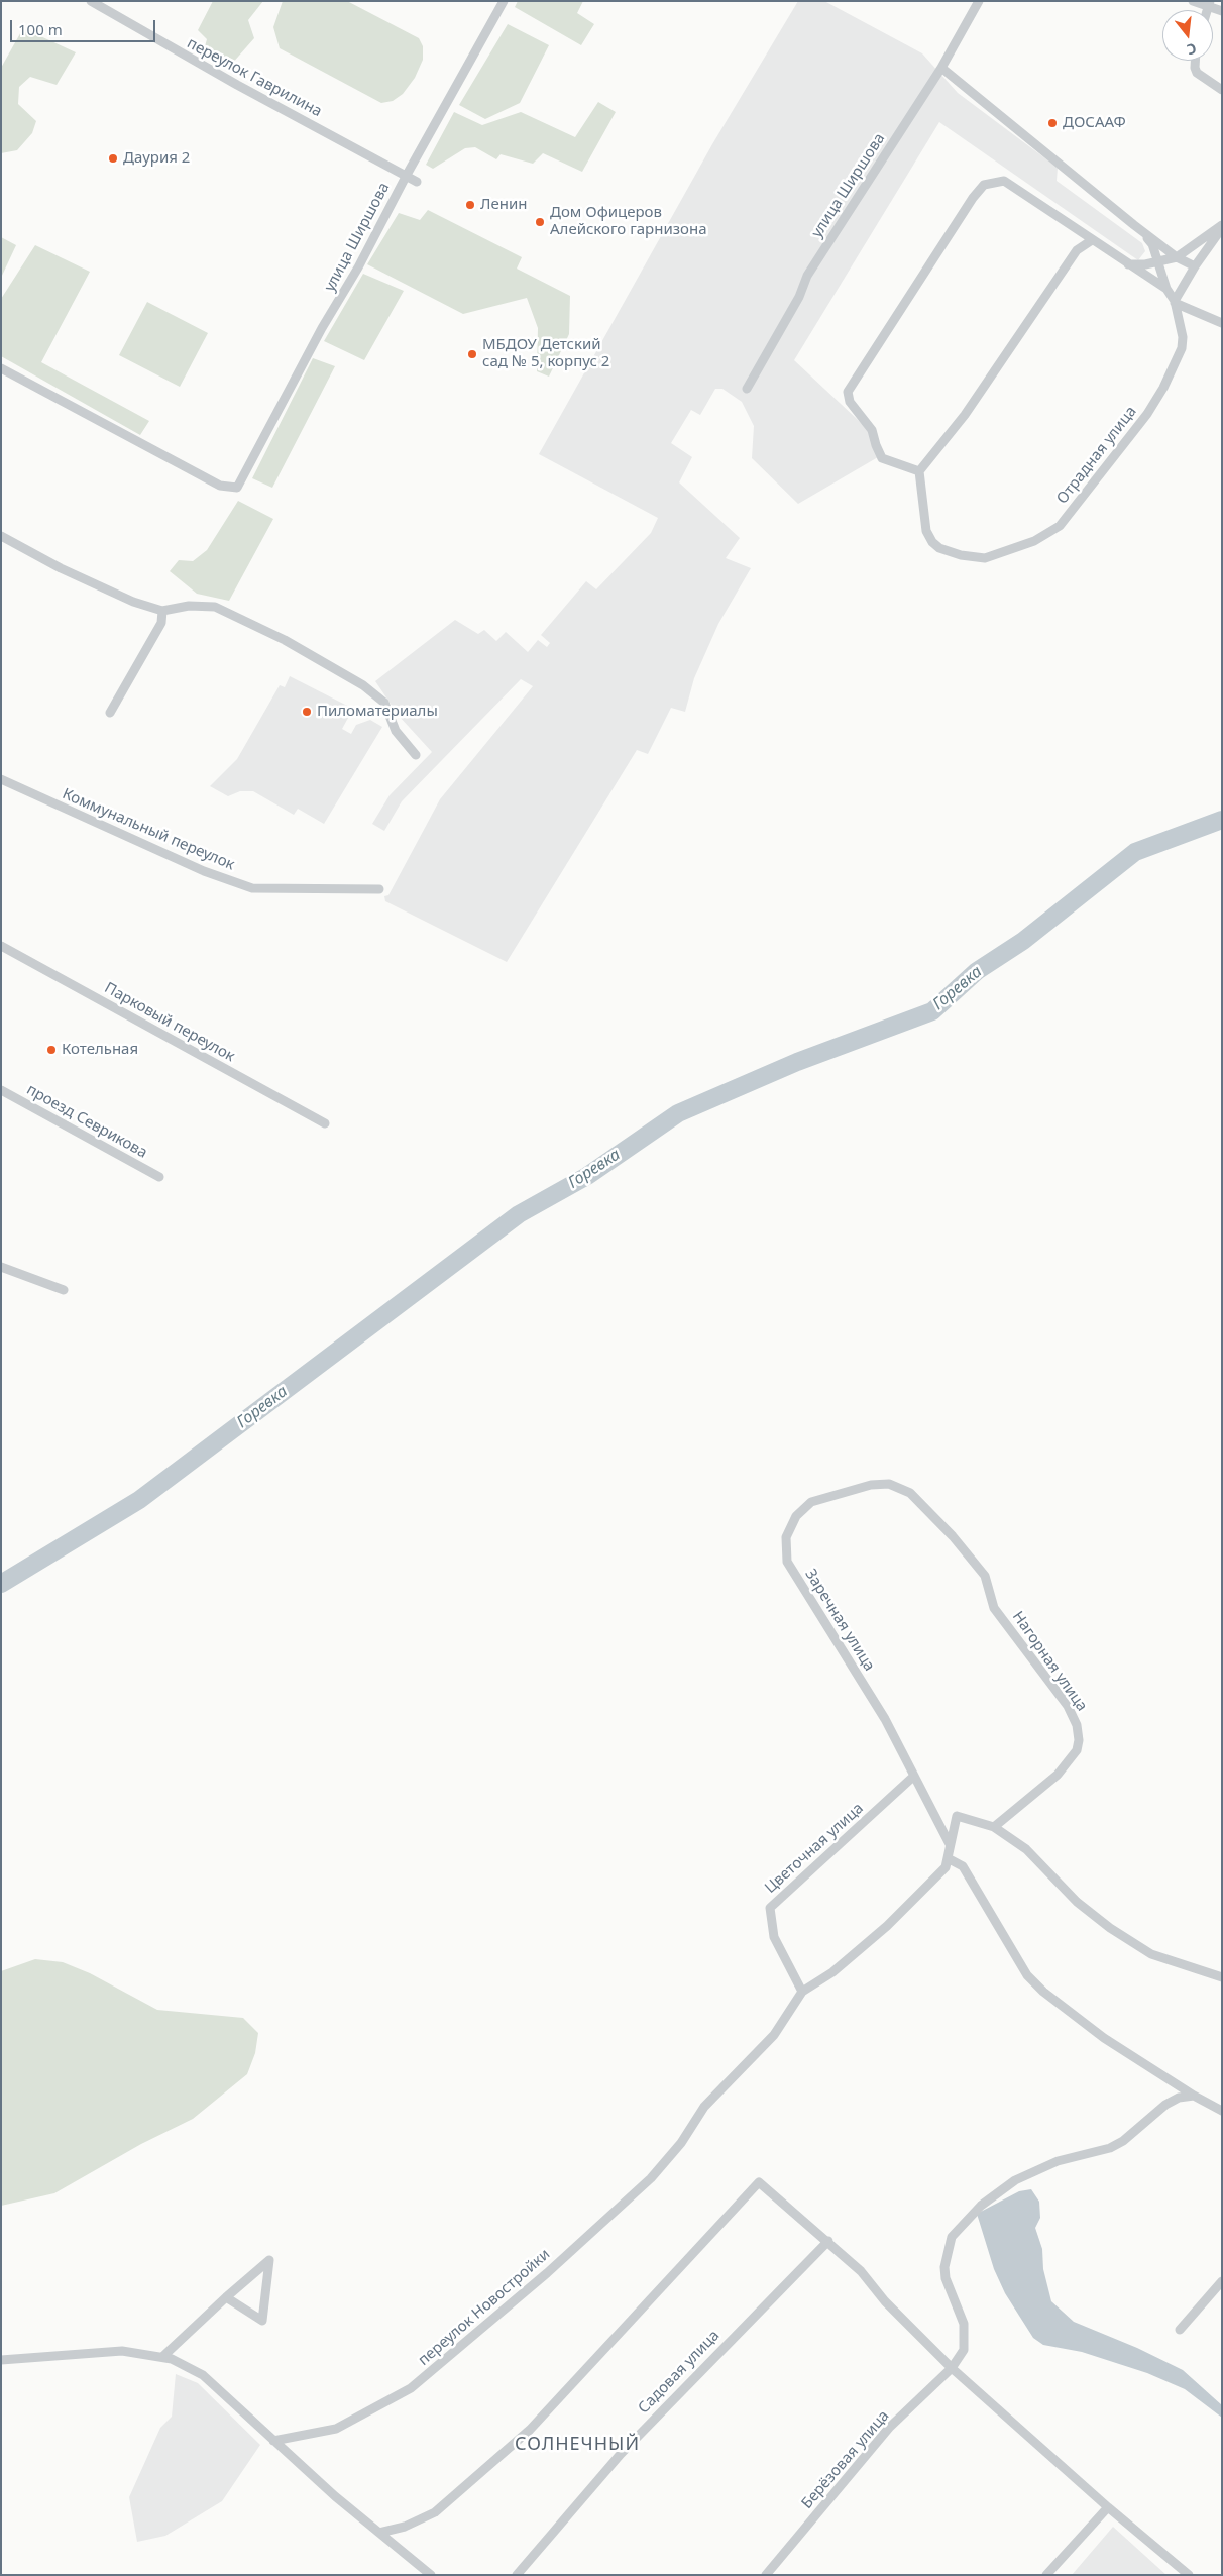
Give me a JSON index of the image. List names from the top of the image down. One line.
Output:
{"streets":{"street":["переулок Гаврилина","улица Ширшова","Отрадная улица","Коммунальный переулок","Парковый переулок","проезд Севрикова","Заречная улица","Нагорная улица","Цветочная улица","переулок Новостройки","Садовая улица","Берёзовая улица"]},"crossings":[["переулок Гаврилина","улица Ширшова"],["Заречная улица","Нагорная улица"],["Заречная улица","Цветочная улица"],["Цветочная улица","переулок Новостройки"]],"districts":["СОЛНЕЧНЫЙ"],"water":["Горевка"],"places":["ДОСААФ","Даурия 2","Ленин","Дом Офицеров Алейского гарнизона","МБДОУ Детский сад № 5, корпус 2","Пиломатериалы","Котельная"],"scale_bar":"100 m","north":"bottom"}
